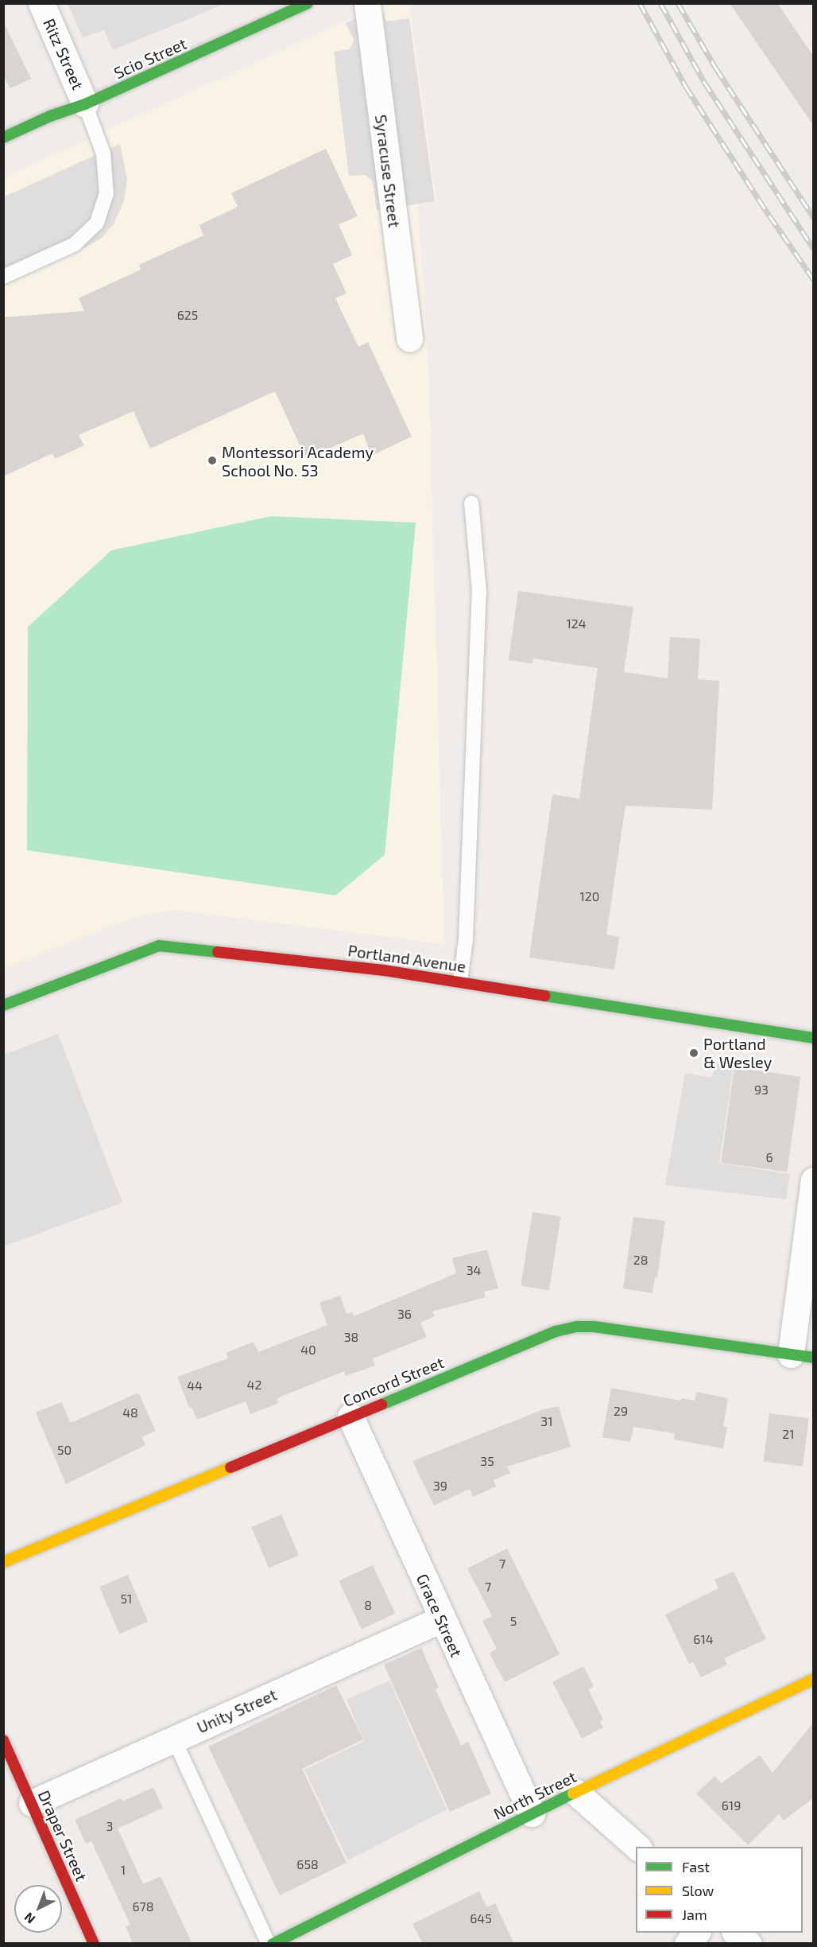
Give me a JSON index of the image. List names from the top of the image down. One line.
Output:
{"streets":{"street":["Ritz Street","Scio Street","Syracuse Street","Portland Avenue","Concord Street","Grace Street","Unity Street","North Street","Draper Street"]},"crossings":[["Ritz Street","Scio Street"],["Concord Street","Grace Street"],["Grace Street","Unity Street"],["Grace Street","North Street"],["Unity Street","Draper Street"]],"places":["Montessori Academy School No. 53","Portland & Wesley"],"house_numbers":["625","124","120","93","6","28","34","36","38","40","42","44","29","48","31","21","50","35","39","7","7","51","8","5","614","619","3","658","1","678","645"],"legend":["Fast","Slow","Jam"],"north":"bottom left"}
